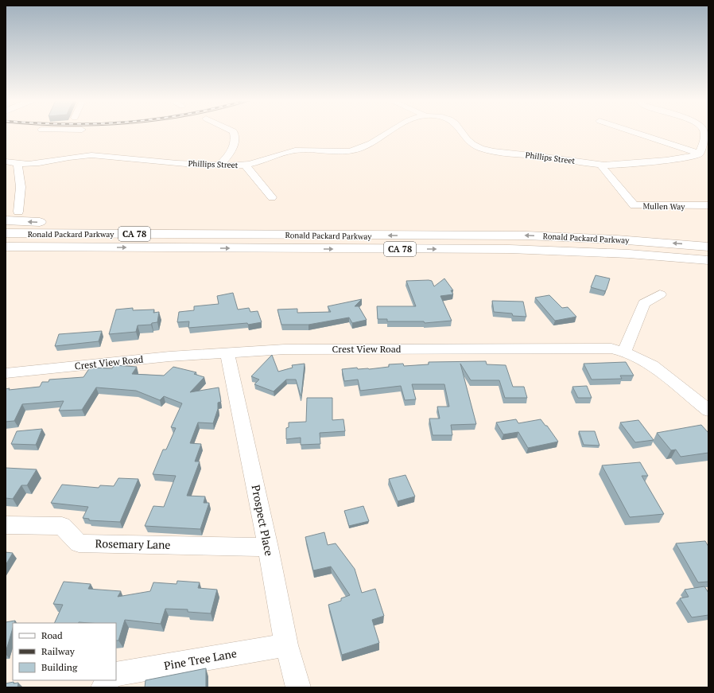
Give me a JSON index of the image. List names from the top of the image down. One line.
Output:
{"streets":{"main road":["Ronald Packard Parkway","CA 78"],"street":["Phillips Street","Mullen Way","Crest View Road","Prospect Place","Rosemary Lane","Pine Tree Lane"]},"crossings":[["Phillips Street","Mullen Way"],["Crest View Road","Prospect Place"],["Prospect Place","Rosemary Lane"],["Prospect Place","Pine Tree Lane"]],"legend":["Road","Railway","Building"]}
